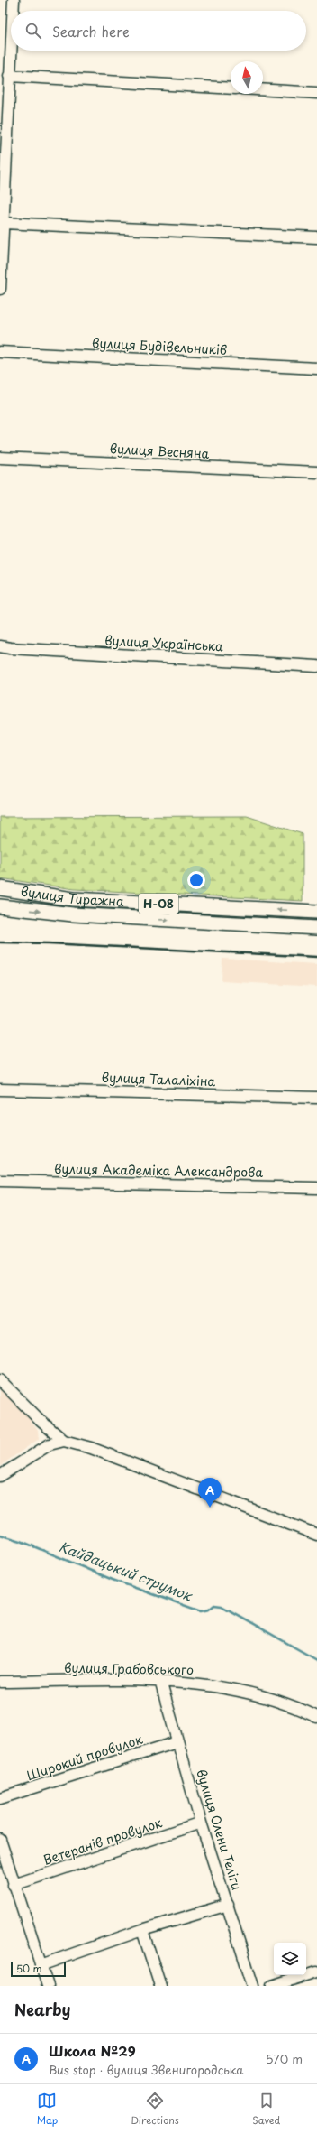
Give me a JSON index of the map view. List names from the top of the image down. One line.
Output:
{"streets":{"main road":["вулиця Тиражна","Н-08"],"street":["вулиця Будівельників","вулиця Весняна","вулиця Українська","вулиця Талаліхіна","вулиця Академіка Александрова","вулиця Грабовського","Широкий провулок","вулиця Олени Теліги","Ветеранів провулок"]},"crossings":[["вулиця Грабовського","вулиця Олени Теліги"],["Широкий провулок","вулиця Олени Теліги"],["вулиця Олени Теліги","Ветеранів провулок"]],"water":["Кайдацький струмок"],"scale_bar":"50 m","north":"top","page":{"search":"Search here","pins":"A","scale":"50 m","heading":"Nearby","list":[{"mark":"A","name":"Школа №29","note":"Bus stop · вулиця Звенигородська","value":"570 m"}],"nav":["Map","Directions","Saved"]}}
